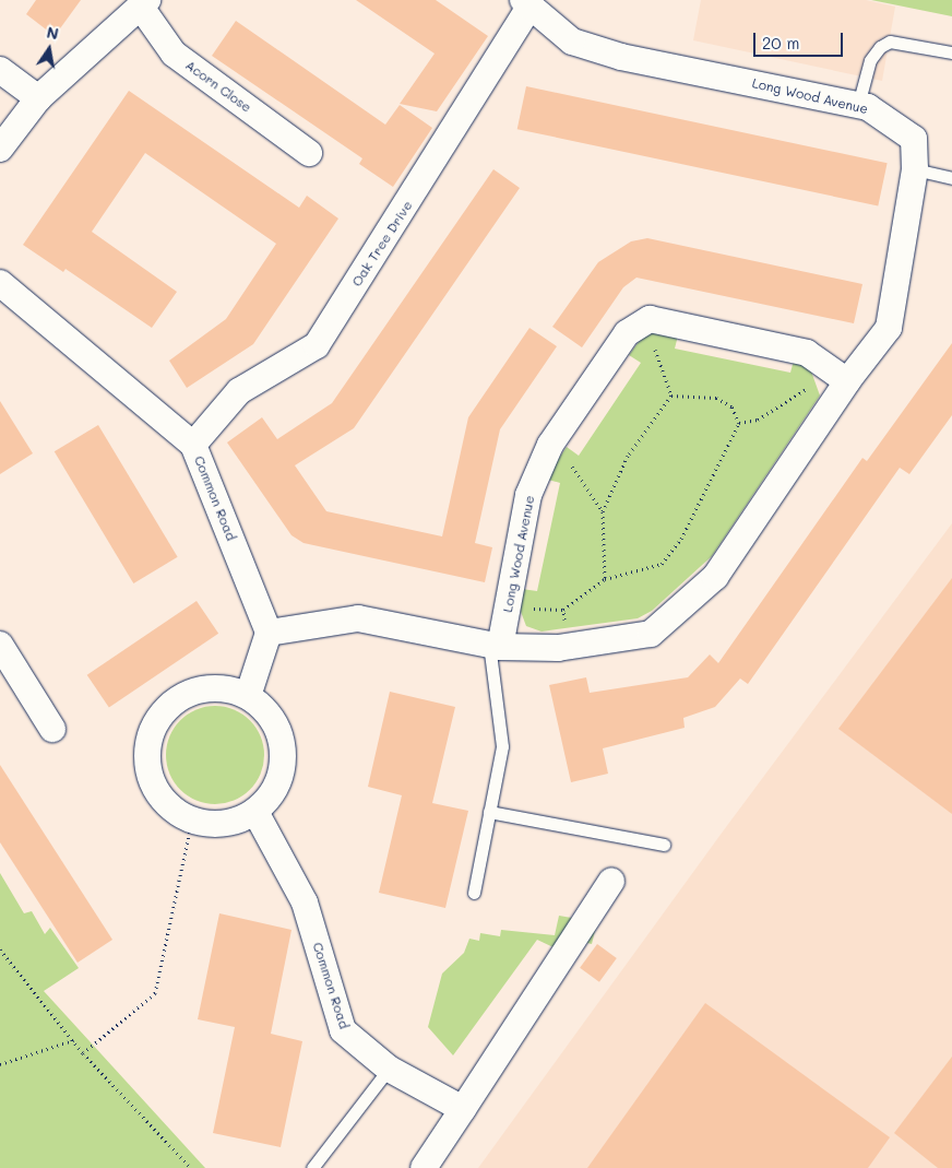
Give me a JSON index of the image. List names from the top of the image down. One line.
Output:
{"streets":{"street":["Acorn Close","Long Wood Avenue","Oak Tree Drive","Common Road"]},"crossings":[["Long Wood Avenue","Oak Tree Drive"],["Long Wood Avenue","Common Road"],["Oak Tree Drive","Common Road"]],"scale_bar":"20 m","north":"top"}
